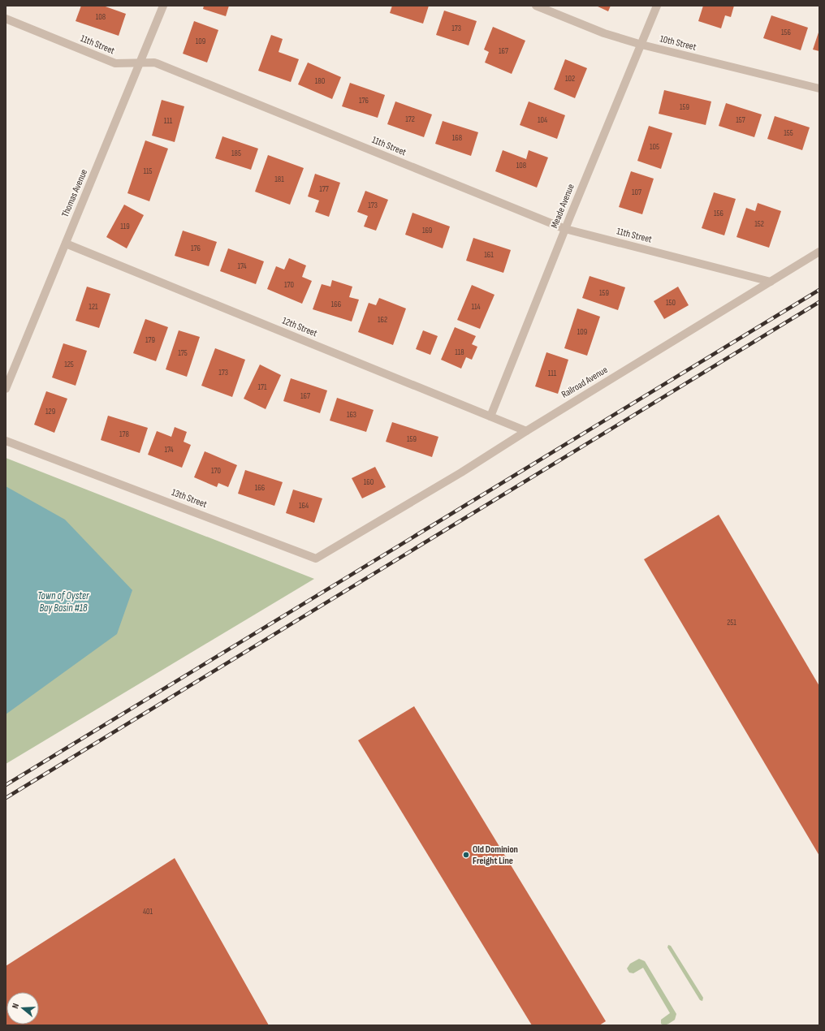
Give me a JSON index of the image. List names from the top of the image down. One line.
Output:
{"streets":{"street":["10th Street","11th Street","Thomas Avenue","Meade Avenue","12th Street","Railroad Avenue","13th Street"]},"crossings":[["10th Street","Meade Avenue"],["11th Street","Thomas Avenue"],["11th Street","Meade Avenue"],["11th Street","Railroad Avenue"],["Thomas Avenue","12th Street"],["Meade Avenue","12th Street"],["12th Street","Railroad Avenue"],["Railroad Avenue","13th Street"]],"water":["Town of Oyster Bay Basin #18"],"places":["Old Dominion Freight Line"],"house_numbers":["108","173","156","109","167","102","180","176","159","172","104","157","111","155","168","105","185","108","115","181","177","107","173","156","152","119","169","176","161","174","170","159","150","166","121","114","162","109","179","118","175","125","173","111","171","167","129","163","178","159","174","170","160","166","164","251","401"],"north":"left"}
